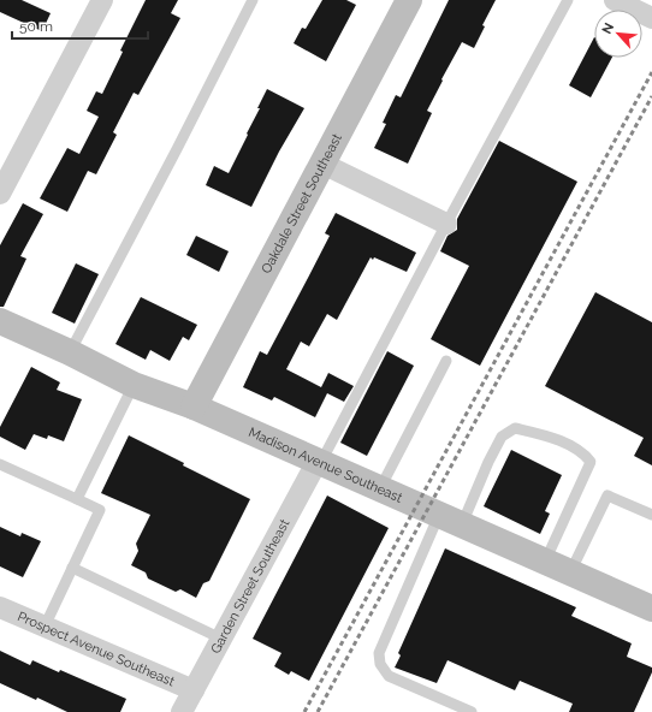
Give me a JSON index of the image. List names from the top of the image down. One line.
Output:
{"streets":{"street":["Oakdale Street Southeast","Madison Avenue Southeast","Garden Street Southeast","Prospect Avenue Southeast"]},"crossings":[["Oakdale Street Southeast","Madison Avenue Southeast"],["Madison Avenue Southeast","Garden Street Southeast"],["Garden Street Southeast","Prospect Avenue Southeast"]],"scale_bar":"50 m","north":"top left"}
